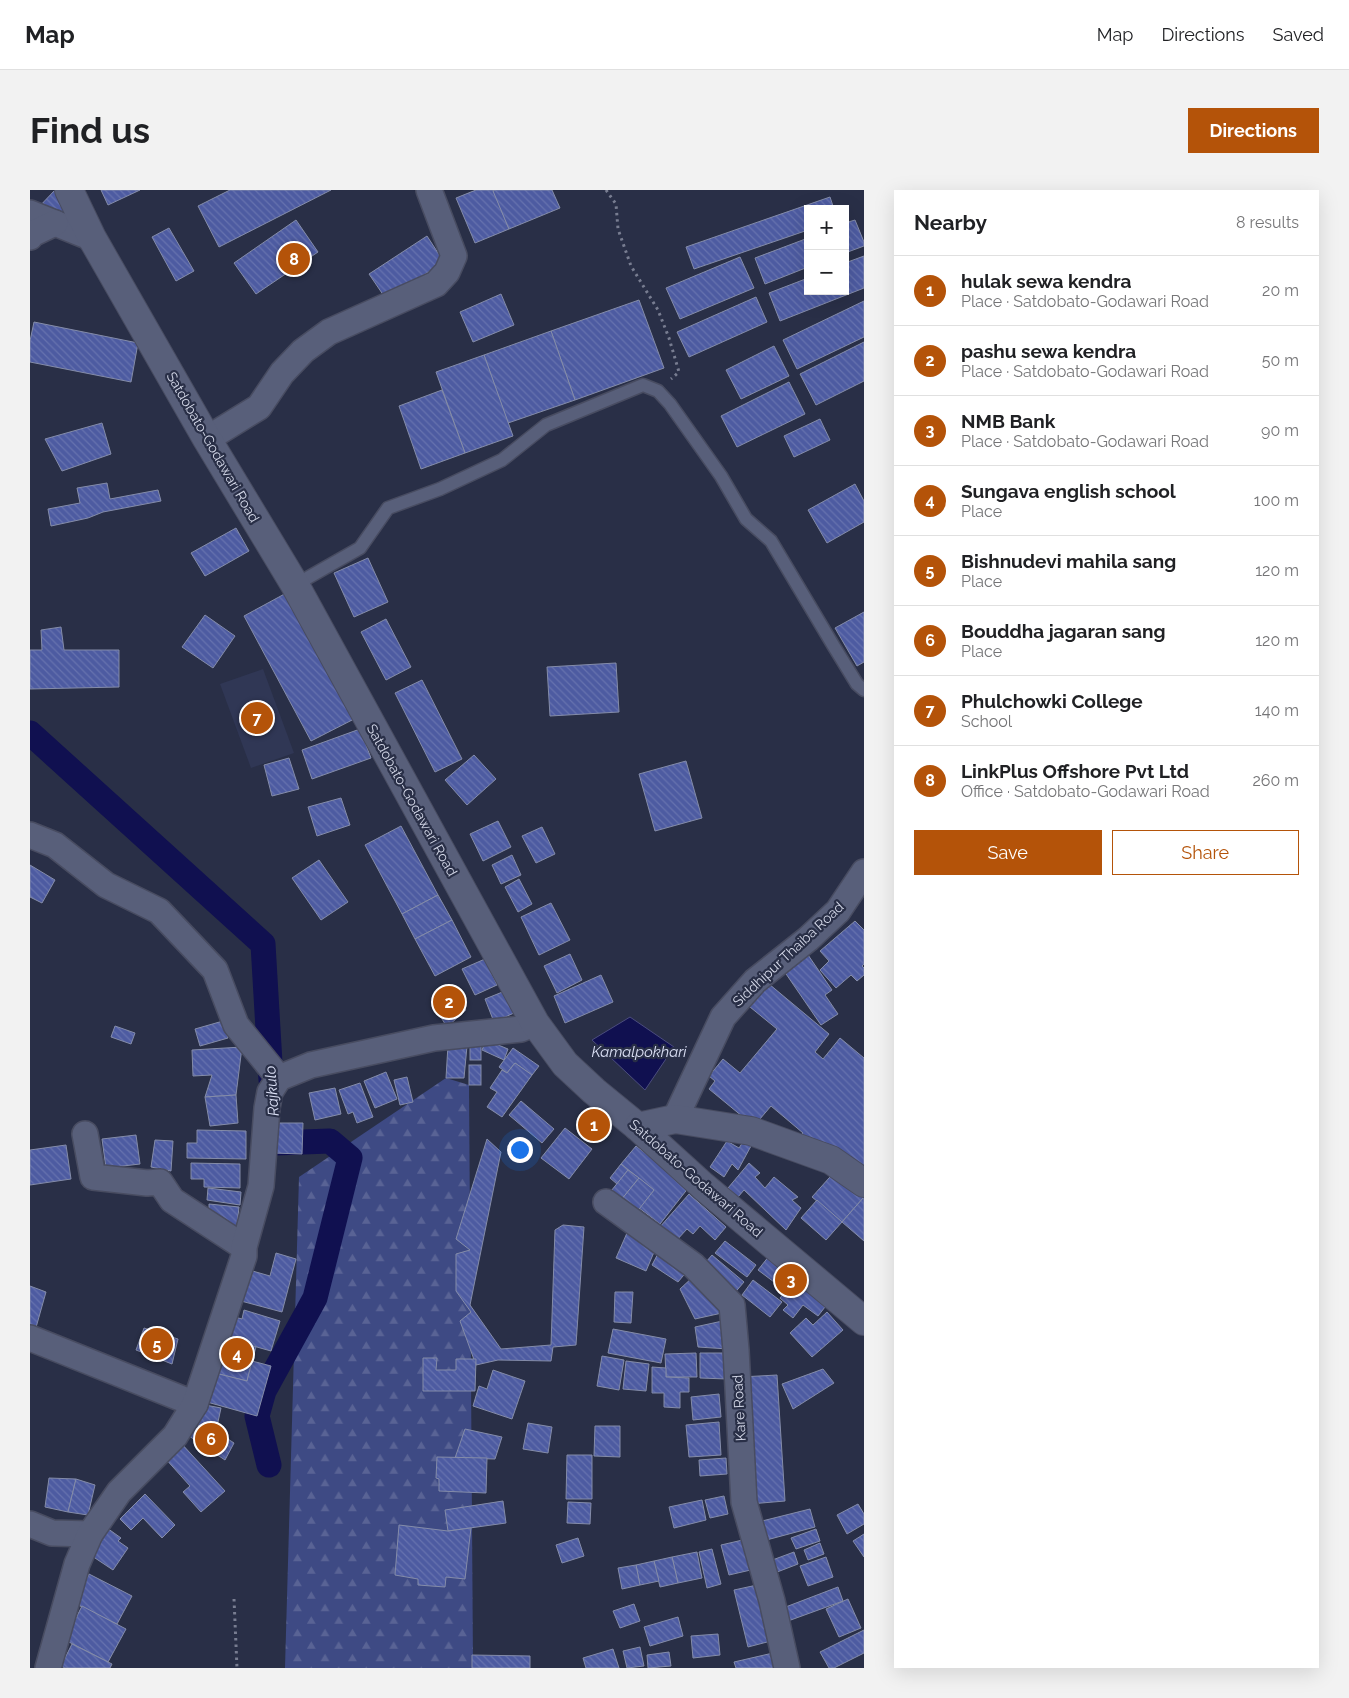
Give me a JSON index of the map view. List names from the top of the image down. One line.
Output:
{"streets":{"street":["Satdobato-Godawari Road","Siddhipur Thaiba Road","Kare Road"]},"water":["Kamalpokhari","Rajkulo"],"page":{"header":"Map","nav":["Map","Directions","Saved"],"buttons":["Directions",["Save","Share"]],"title":"Find us","heading":["Nearby","8 results"],"map_buttons":["+","−"],"pins":["8","7","2","1","3","5","4","6"],"list":[{"mark":"1","name":"hulak sewa kendra","note":"Place · Satdobato-Godawari Road","value":"20 m"},{"mark":"2","name":"pashu sewa kendra","note":"Place · Satdobato-Godawari Road","value":"50 m"},{"mark":"3","name":"NMB Bank","note":"Place · Satdobato-Godawari Road","value":"90 m"},{"mark":"4","name":"Sungava english school","note":"Place","value":"100 m"},{"mark":"5","name":"Bishnudevi mahila sang","note":"Place","value":"120 m"},{"mark":"6","name":"Bouddha jagaran sang","note":"Place","value":"120 m"},{"mark":"7","name":"Phulchowki College","note":"School","value":"140 m"},{"mark":"8","name":"LinkPlus Offshore Pvt Ltd","note":"Office · Satdobato-Godawari Road","value":"260 m"}]}}
